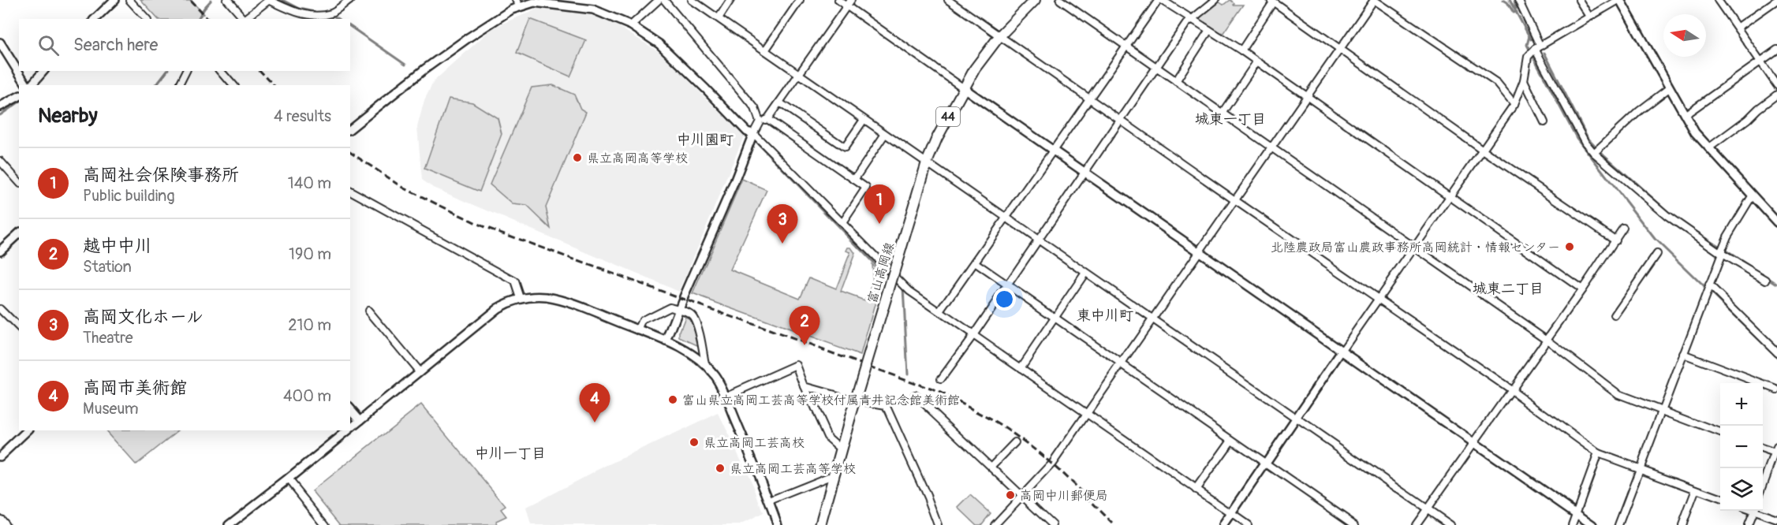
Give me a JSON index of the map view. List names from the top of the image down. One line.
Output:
{"streets":{"main road":["44","富山高岡線"]},"districts":["城東一丁目","中川園町","城東二丁目","東中川町","中川一丁目"],"places":["県立高岡高等学校","北陸農政局富山農政事務所高岡統計・情報センター","富山県立高岡工芸高等学校付属青井記念館美術館","県立高岡工芸高校","県立高岡工芸高等学校","高岡中川郵便局"],"north":"left","page":{"search":"Search here","heading":["Nearby","4 results"],"list":[{"mark":"1","name":"高岡社会保険事務所","note":"Public building","value":"140 m"},{"mark":"2","name":"越中中川","note":"Station","value":"190 m"},{"mark":"3","name":"高岡文化ホール","note":"Theatre","value":"210 m"},{"mark":"4","name":"高岡市美術館","note":"Museum","value":"400 m"}],"pins":["1","3","2","4"],"map_buttons":["+","−"]}}
